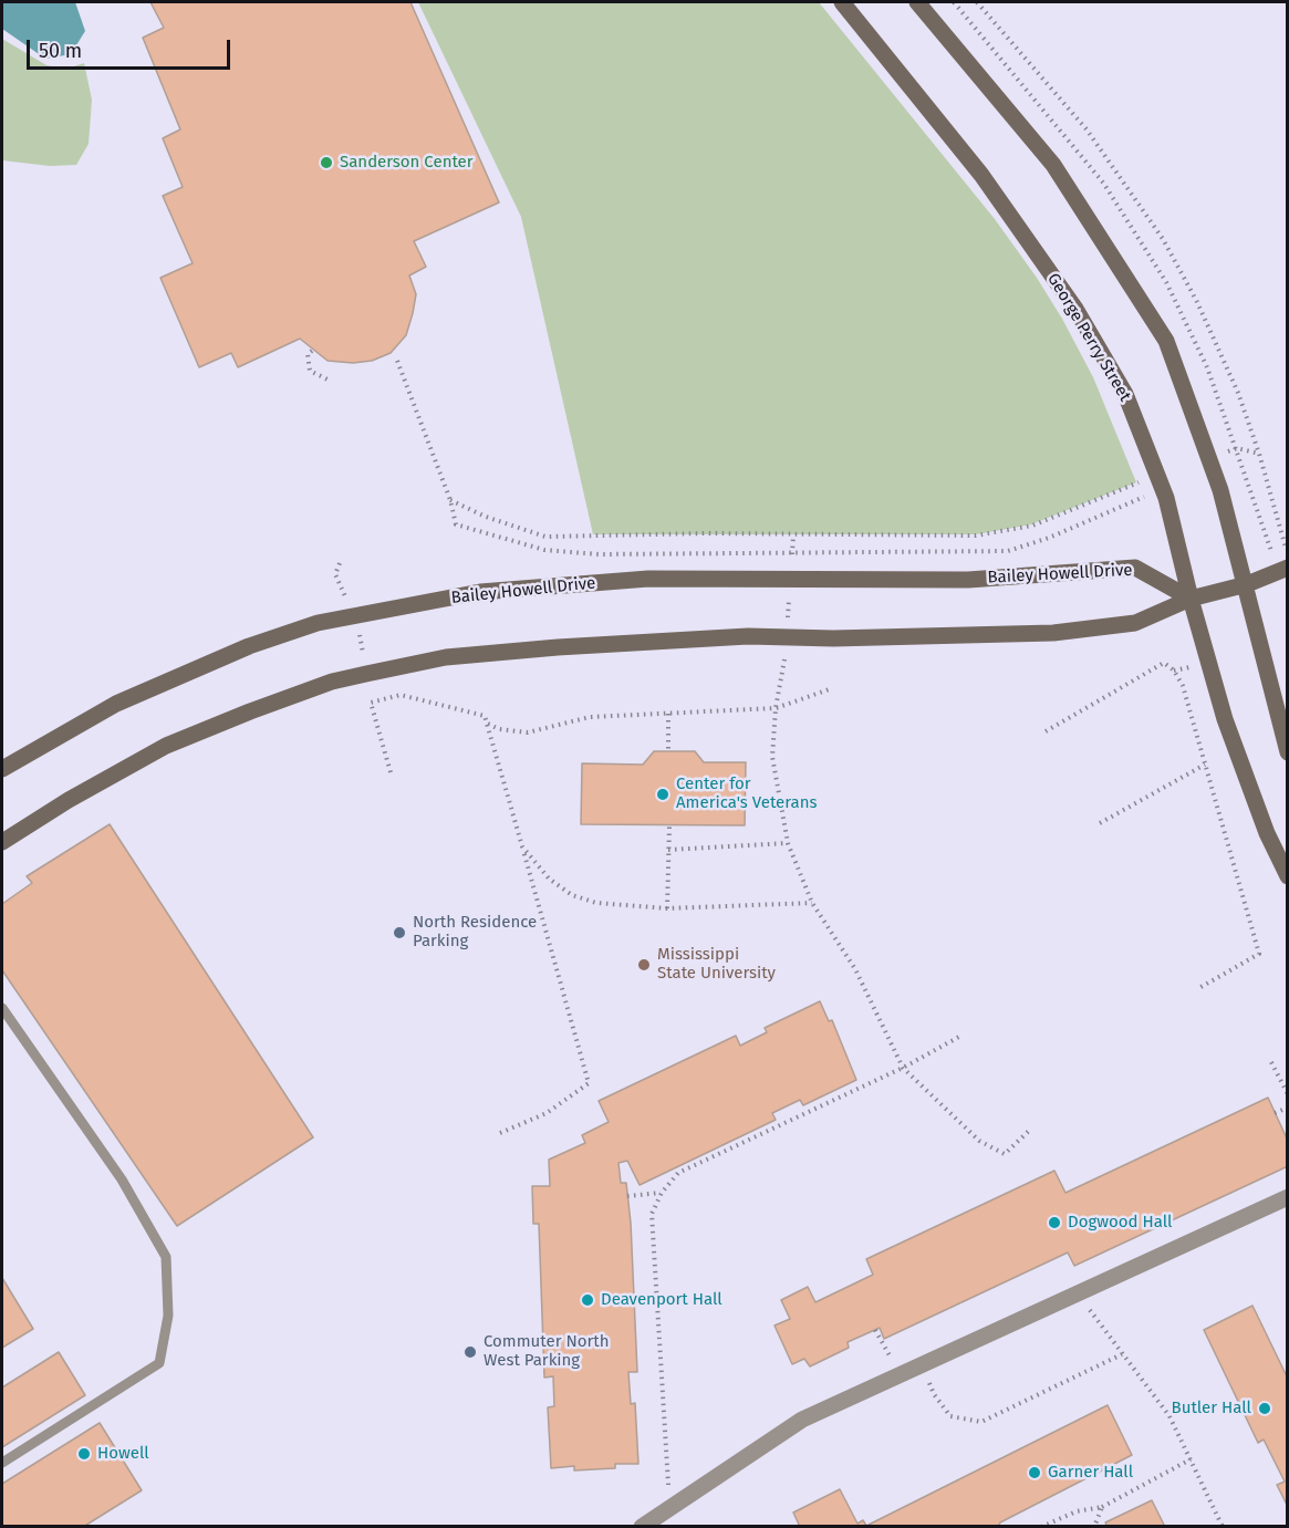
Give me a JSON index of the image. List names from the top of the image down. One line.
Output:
{"streets":{"street":["George Perry Street","Bailey Howell Drive"]},"crossings":[["George Perry Street","Bailey Howell Drive"]],"places":["Sanderson Center","Center for America's Veterans","North Residence Parking","Mississippi State University","Dogwood Hall","Deavenport Hall","Commuter North West Parking","Butler Hall","Howell","Garner Hall"],"scale_bar":"50 m"}
